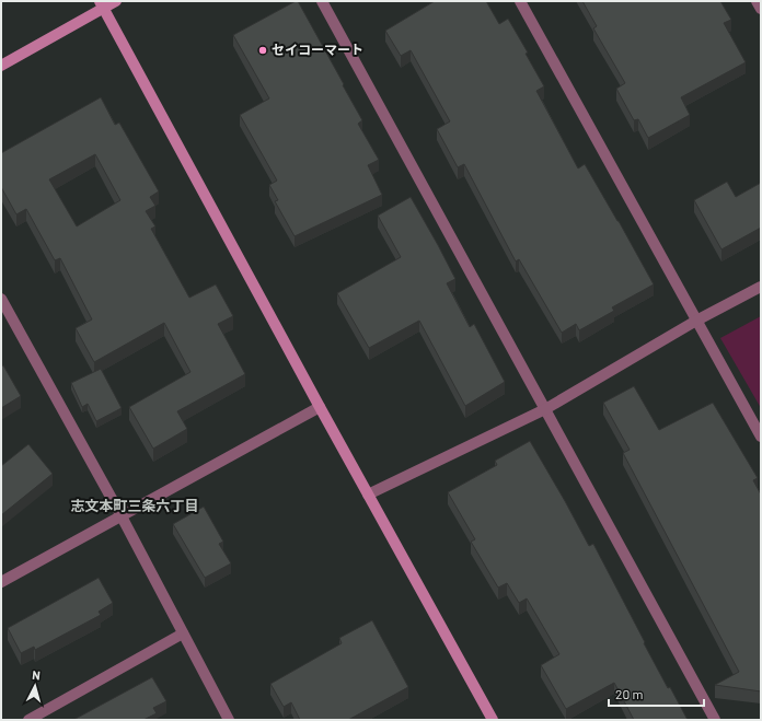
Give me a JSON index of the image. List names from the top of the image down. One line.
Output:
{"districts":["志文本町三条六丁目"],"places":["セイコーマート"],"scale_bar":"20 m","north":"top"}
